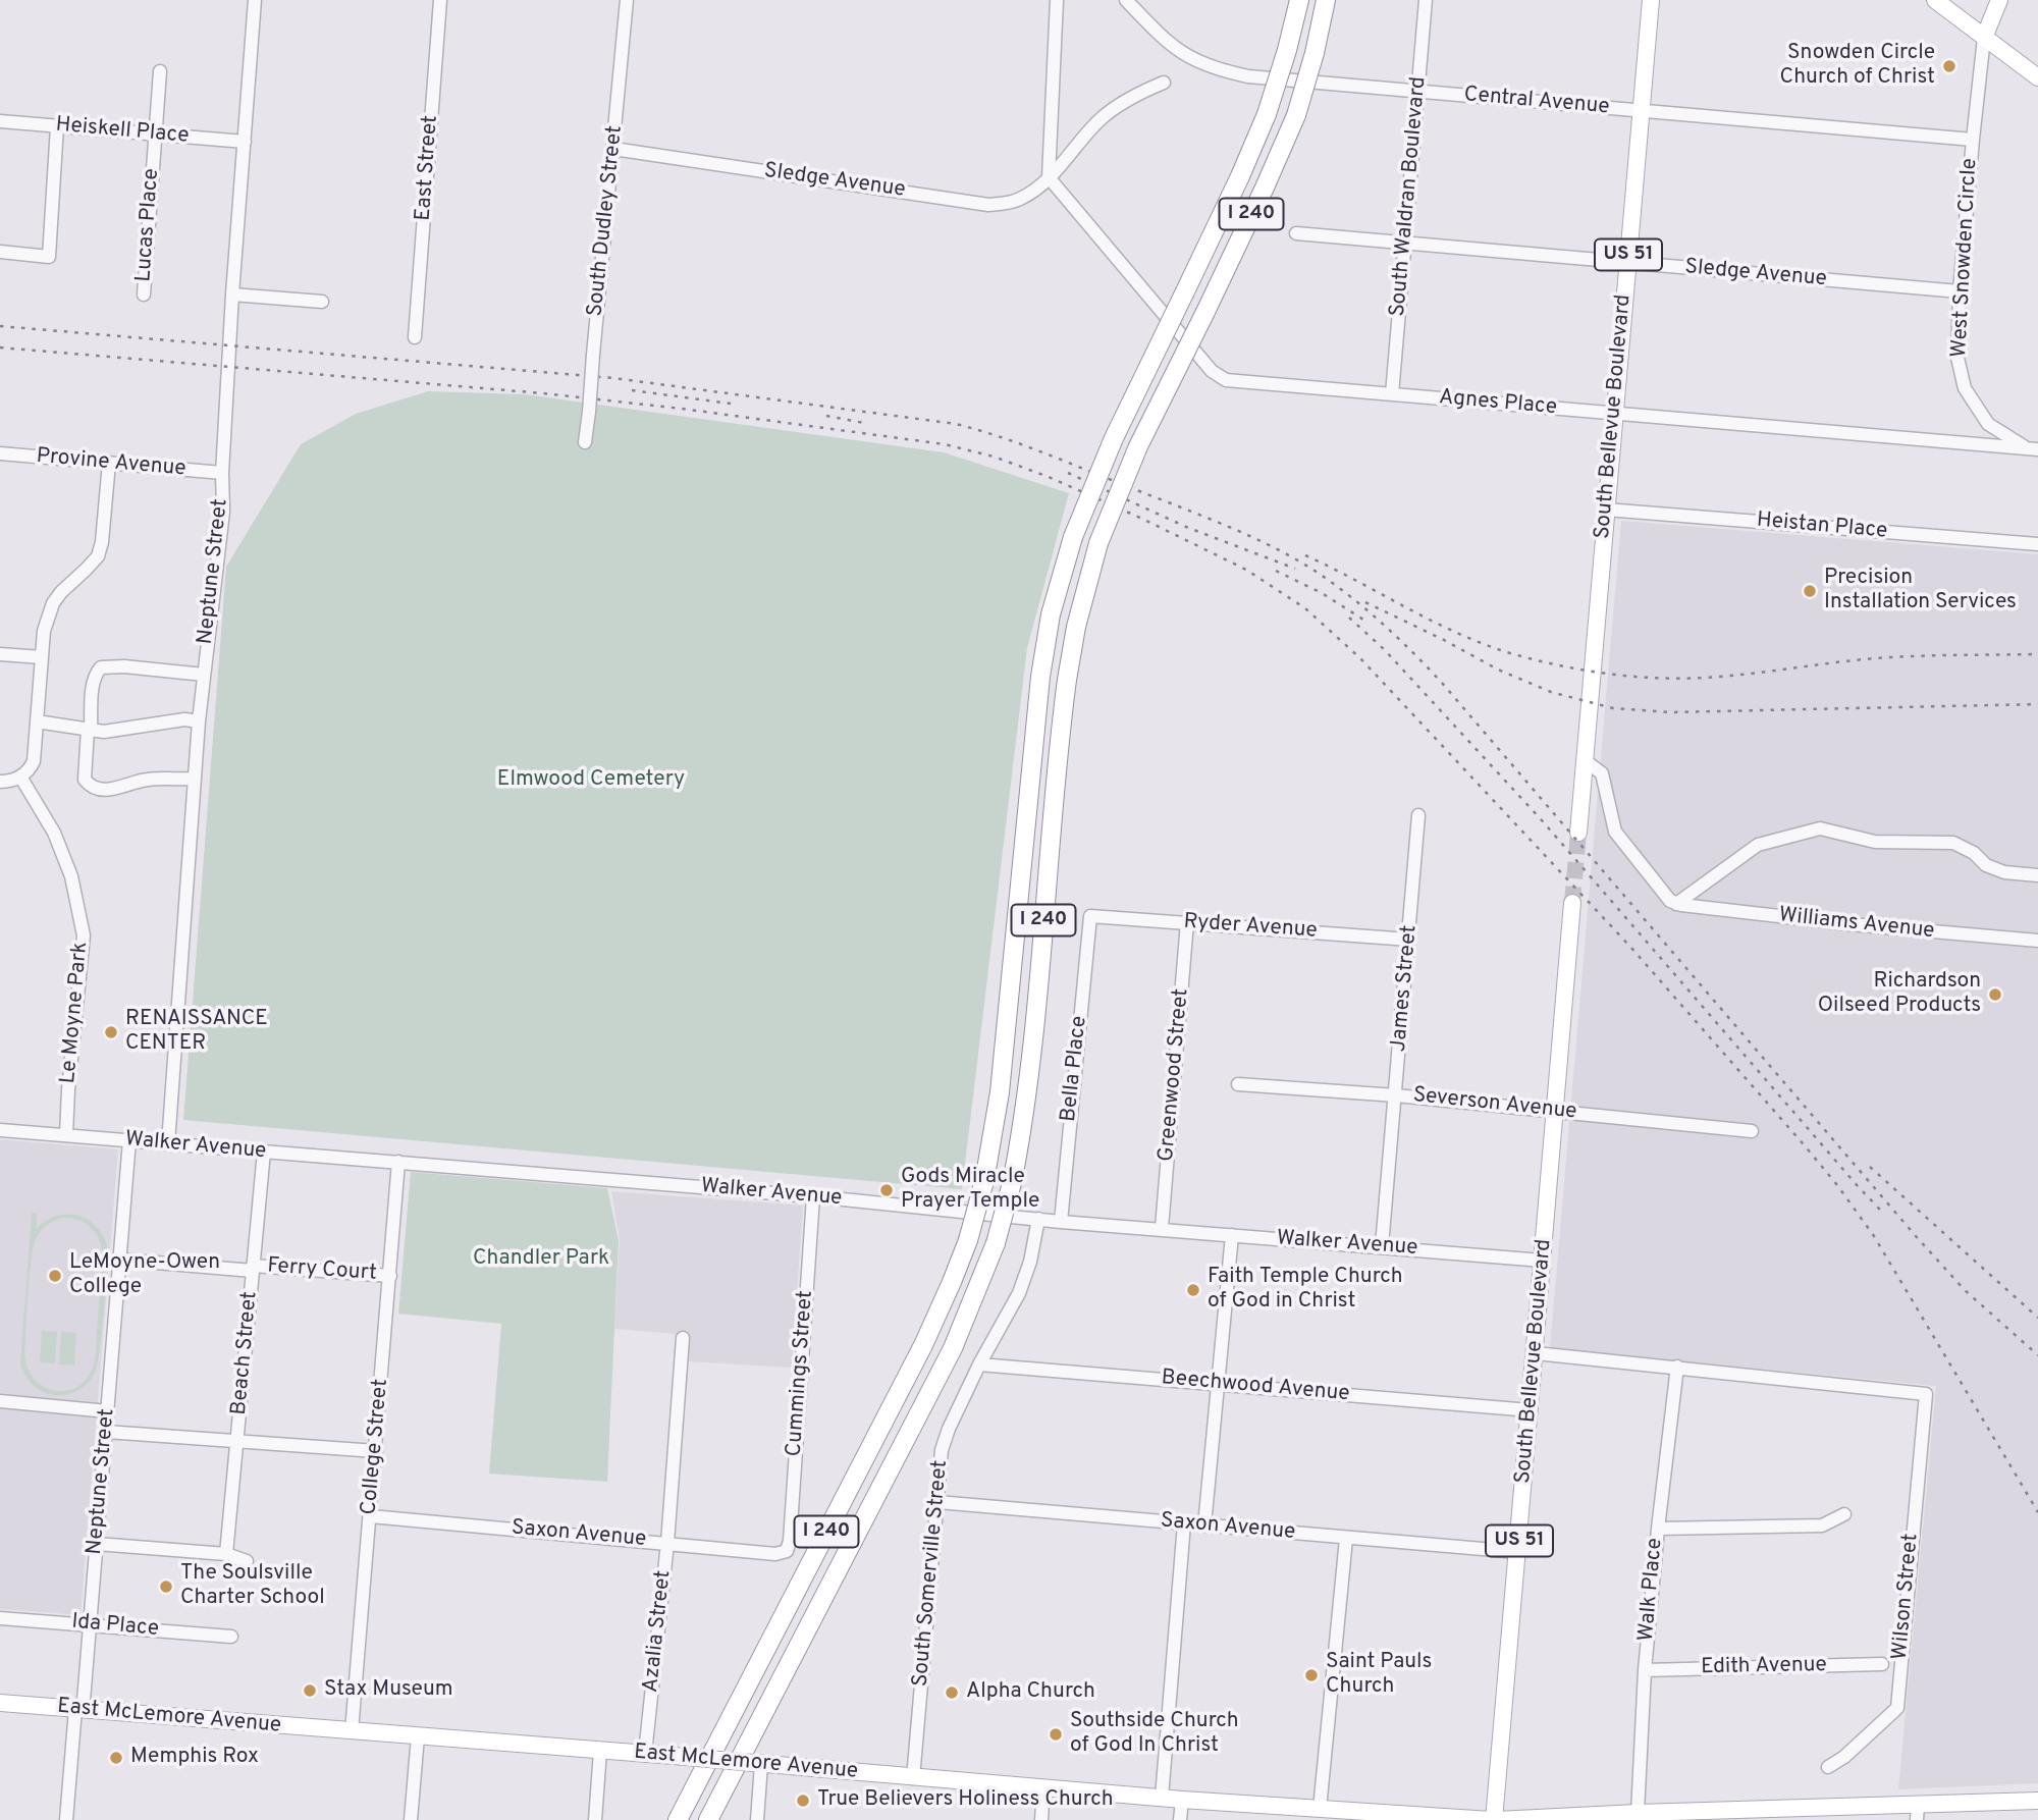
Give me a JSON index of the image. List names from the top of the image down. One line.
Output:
{"streets":{"highway":["I 240"],"main road":["US 51","South Bellevue Boulevard","East McLemore Avenue"],"street":["Central Avenue","Heiskell Place","East Street","Sledge Avenue","South Waldran Boulevard","South Dudley Street","Lucas Place","West Snowden Circle","Agnes Place","Provine Avenue","Heistan Place","Neptune Street","Williams Avenue","Ryder Avenue","James Street","Le Moyne Park","Bella Place","Greenwood Street","Severson Avenue","Walker Avenue","Ferry Court","Beach Street","Cummings Street","Beechwood Avenue","College Street","Saxon Avenue","South Somerville Street","Walk Place","Wilson Street","Ida Place","Azalia Street","Edith Avenue"]},"crossings":[["Central Avenue","South Waldran Boulevard"],["Central Avenue","West Snowden Circle"],["Central Avenue","South Bellevue Boulevard"],["Heiskell Place","Lucas Place"],["Heiskell Place","Neptune Street"],["Sledge Avenue","South Waldran Boulevard"],["Sledge Avenue","South Dudley Street"],["Sledge Avenue","West Snowden Circle"],["Sledge Avenue","Agnes Place"],["Sledge Avenue","South Bellevue Boulevard"],["South Waldran Boulevard","Agnes Place"],["West Snowden Circle","Agnes Place"],["Agnes Place","South Bellevue Boulevard"],["South Bellevue Boulevard","Heistan Place"],["South Bellevue Boulevard","Severson Avenue"],["South Bellevue Boulevard","Walker Avenue"],["South Bellevue Boulevard","Beechwood Avenue"],["South Bellevue Boulevard","Saxon Avenue"],["South Bellevue Boulevard","East McLemore Avenue"],["Provine Avenue","Neptune Street"],["Neptune Street","Walker Avenue"],["Neptune Street","Ferry Court"],["Neptune Street","Ida Place"],["Neptune Street","East McLemore Avenue"],["Ryder Avenue","James Street"],["Ryder Avenue","Bella Place"],["Ryder Avenue","Greenwood Street"],["James Street","Severson Avenue"],["James Street","Walker Avenue"],["Le Moyne Park","Walker Avenue"],["Bella Place","Walker Avenue"],["Greenwood Street","Walker Avenue"],["Walker Avenue","Beach Street"],["Walker Avenue","Cummings Street"],["Walker Avenue","College Street"],["Walker Avenue","South Somerville Street"],["Ferry Court","Beach Street"],["Ferry Court","College Street"],["Cummings Street","Saxon Avenue"],["Beechwood Avenue","South Somerville Street"],["College Street","Saxon Avenue"],["College Street","East McLemore Avenue"],["Saxon Avenue","South Somerville Street"],["Saxon Avenue","Azalia Street"],["South Somerville Street","East McLemore Avenue"],["Walk Place","Wilson Street"],["Walk Place","Edith Avenue"],["Walk Place","East McLemore Avenue"],["Azalia Street","East McLemore Avenue"]],"parks":["Elmwood Cemetery","Chandler Park"],"places":["Snowden Circle Church of Christ","Precision Installation Services","Richardson Oilseed Products","RENAISSANCE CENTER","Gods Miracle Prayer Temple","LeMoyne-Owen College","Faith Temple Church of God in Christ","The Soulsville Charter School","Saint Pauls Church","Stax Museum","Alpha Church","Southside Church of God In Christ","Memphis Rox","True Believers Holiness Church"]}
